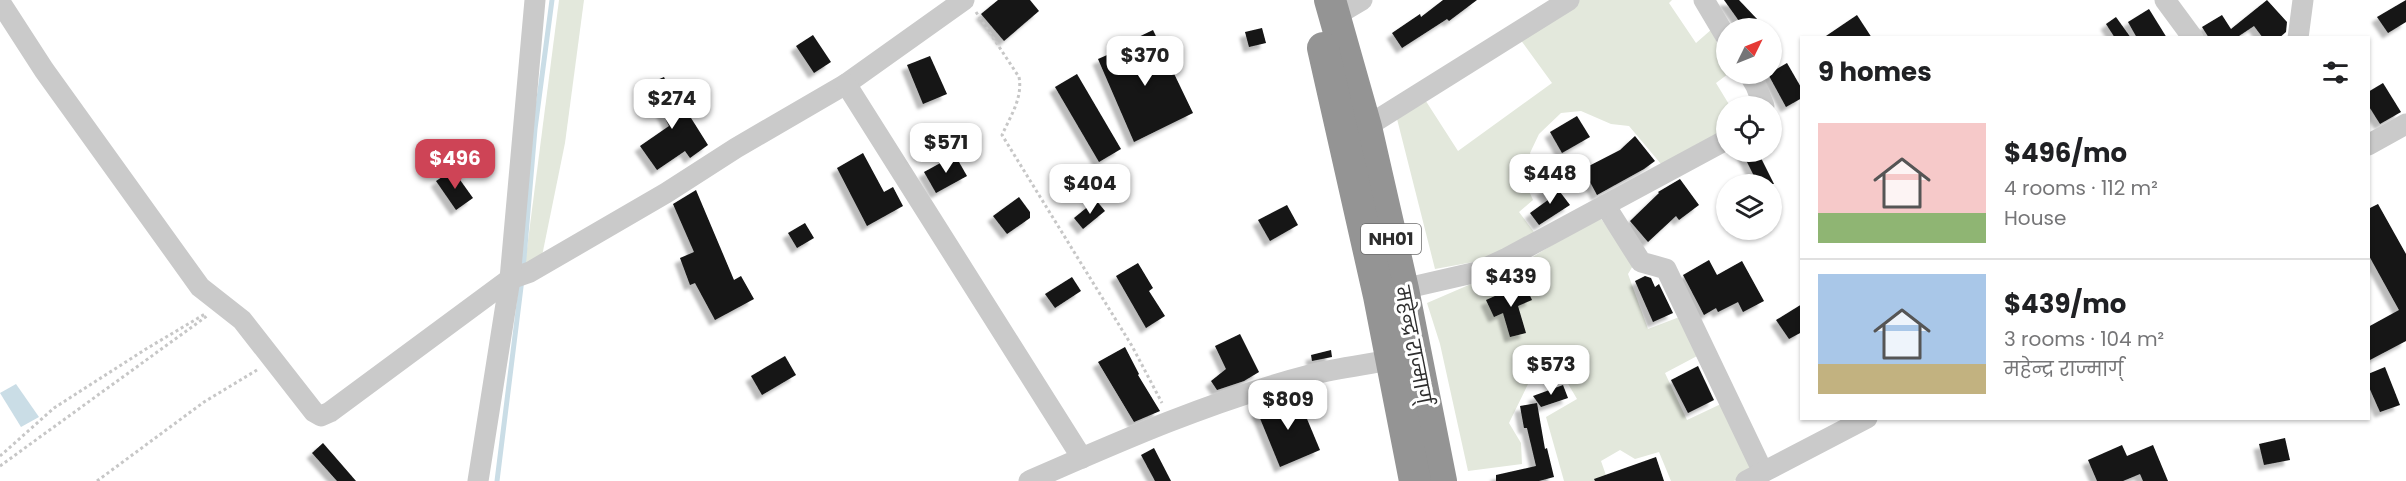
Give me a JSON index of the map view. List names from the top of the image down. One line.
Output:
{"streets":{"highway":["NH01","महेन्द्र राज्मार्ग्"]},"north":"top right","page":{"price":["$370","$274","$571","$496","$448","$404","$439","$573","$809"],"heading":"9 homes","list":[{"name":"$496/mo","note":"4 rooms · 112 m² · House"},{"name":"$439/mo","note":"3 rooms · 104 m² · महेन्द्र राज्मार्ग्"}]}}
